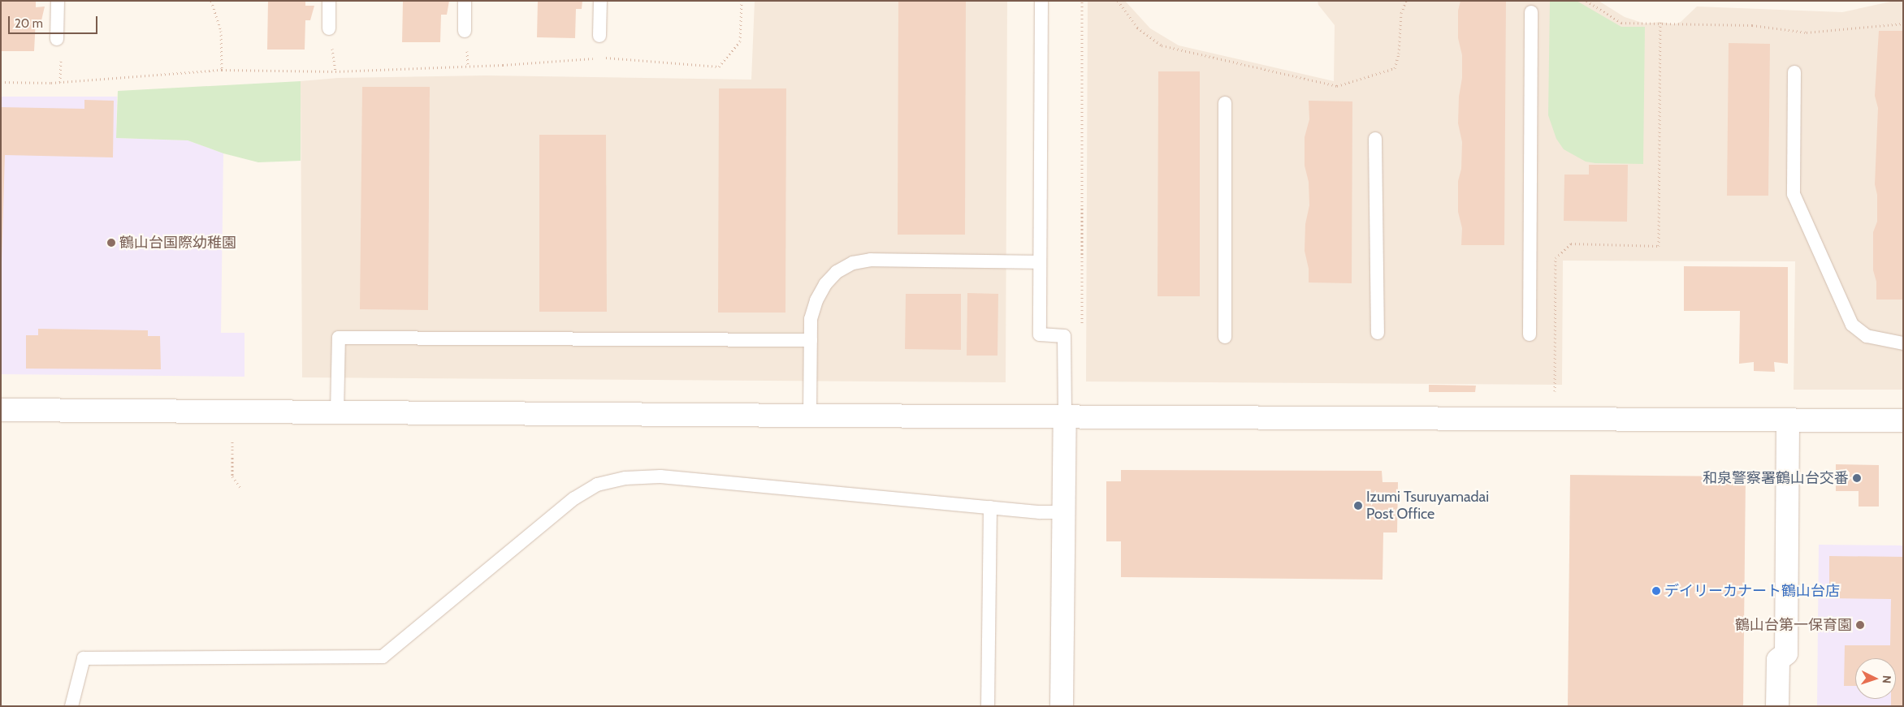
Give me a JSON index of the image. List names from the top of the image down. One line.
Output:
{"places":["鶴山台国際幼稚園","和泉警察署鶴山台交番","Izumi Tsuruyamadai Post Office","デイリーカナート鶴山台店","鶴山台第一保育園"],"scale_bar":"20 m","north":"right"}
